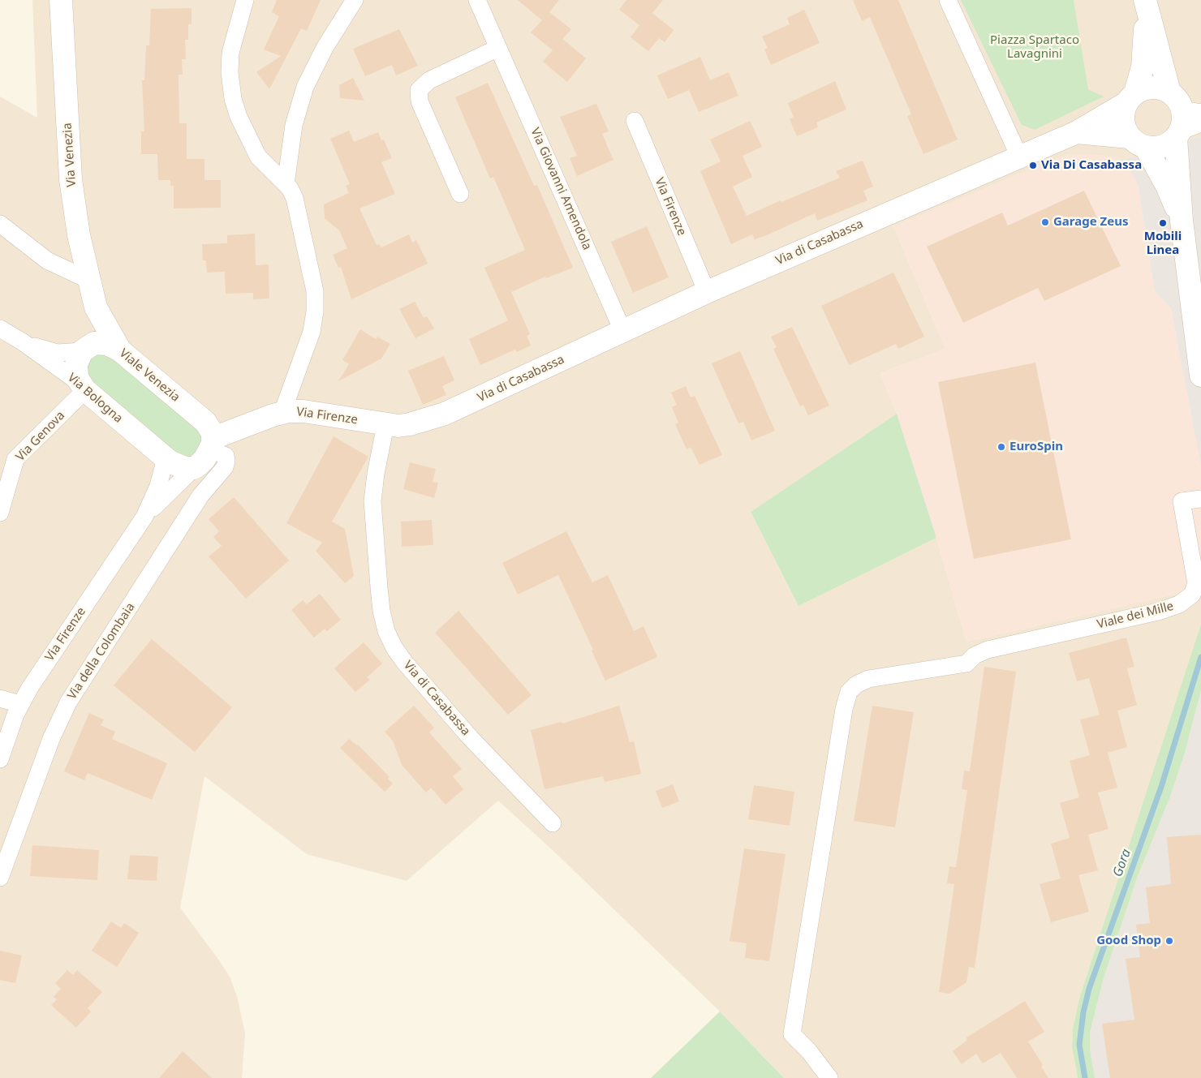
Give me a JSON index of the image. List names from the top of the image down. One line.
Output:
{"streets":{"street":["Via Venezia","Via Giovanni Amendola","Via Firenze","Via di Casabassa","Viale Venezia","Via Bologna","Via Genova","Viale dei Mille","Via della Colombaia"]},"crossings":[["Via Venezia","Viale Venezia"],["Via Venezia","Via Bologna"],["Via Giovanni Amendola","Via di Casabassa"],["Via Firenze","Via di Casabassa"],["Via Firenze","Viale Venezia"],["Via Firenze","Via Bologna"],["Via Firenze","Via della Colombaia"],["Viale Venezia","Via Bologna"],["Viale Venezia","Via della Colombaia"],["Via Bologna","Via Genova"]],"water":["Gora"],"parks":["Piazza Spartaco Lavagnini"],"places":["Via Di Casabassa","Garage Zeus","Mobili Linea","EuroSpin","Good Shop"]}
